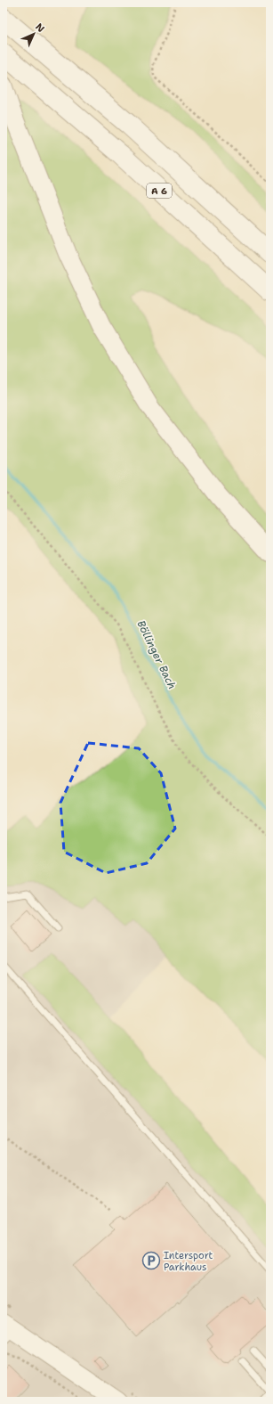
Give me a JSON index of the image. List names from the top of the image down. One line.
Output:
{"streets":{"highway":["A 6"]},"water":["Böllinger Bach"],"places":{"parking":["Intersport Parkhaus"]},"north":"top right"}
